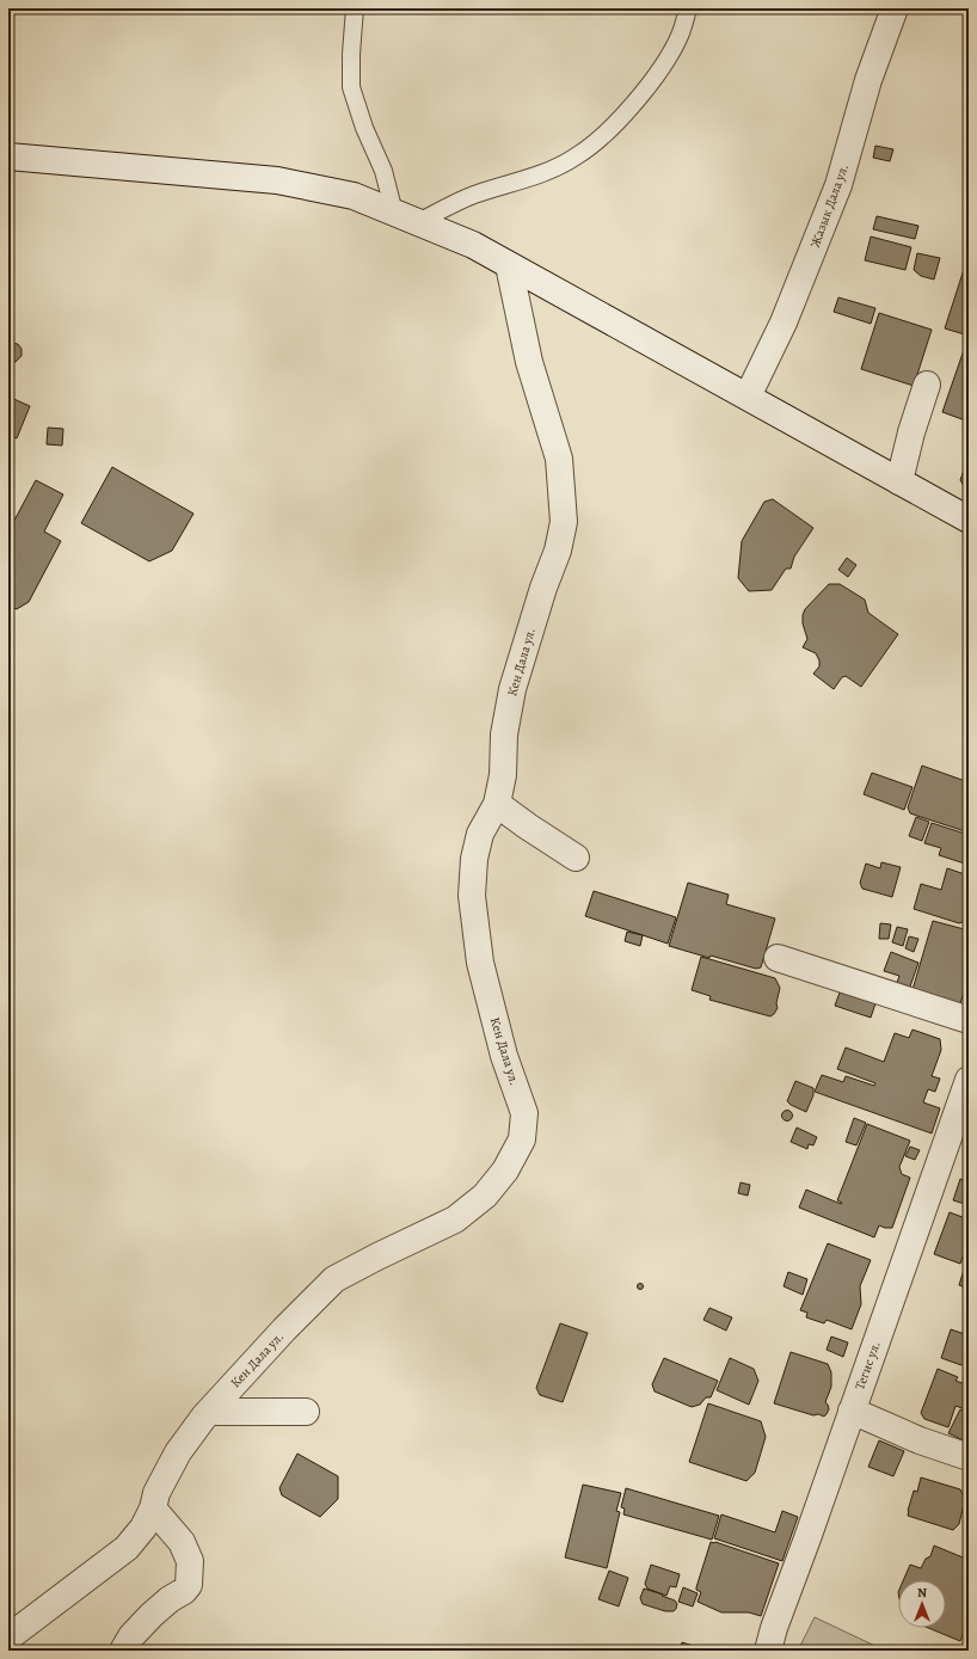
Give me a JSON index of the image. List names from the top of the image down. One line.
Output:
{"streets":{"street":["Жазык Дала ул.","Кен Дала ул.","Тегис ул."]},"north":"top"}
